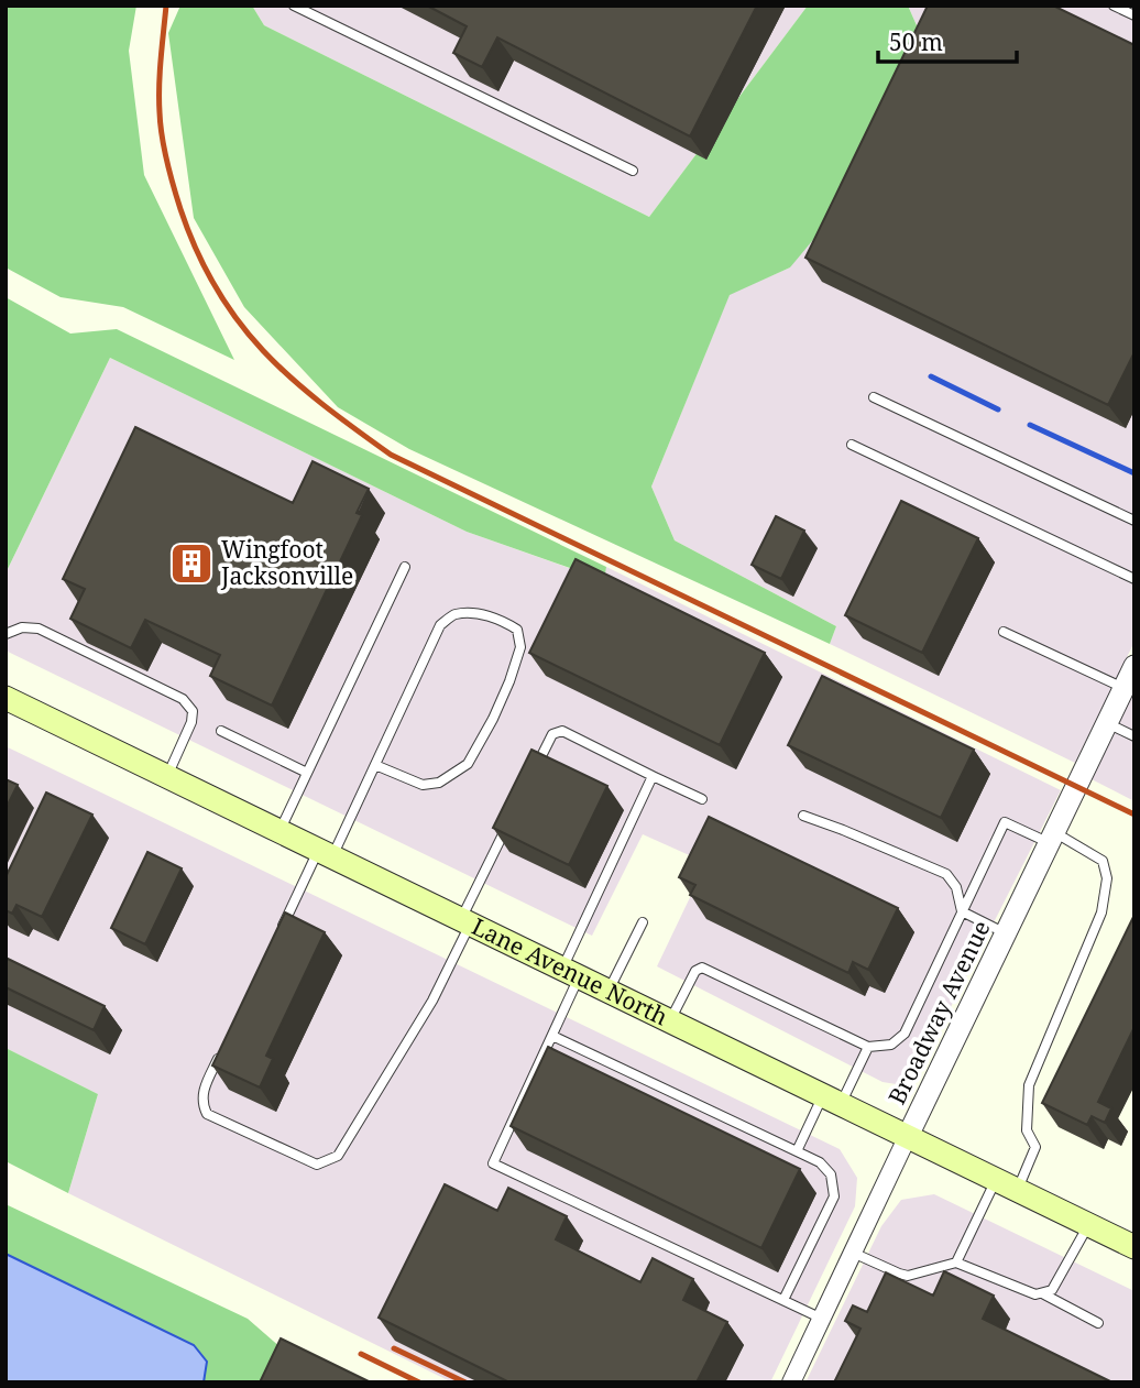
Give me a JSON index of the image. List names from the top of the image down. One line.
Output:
{"streets":{"main road":["Lane Avenue North"],"street":["Broadway Avenue"]},"crossings":[["Lane Avenue North","Broadway Avenue"]],"places":{"building":["Wingfoot Jacksonville"]},"scale_bar":"50 m"}
